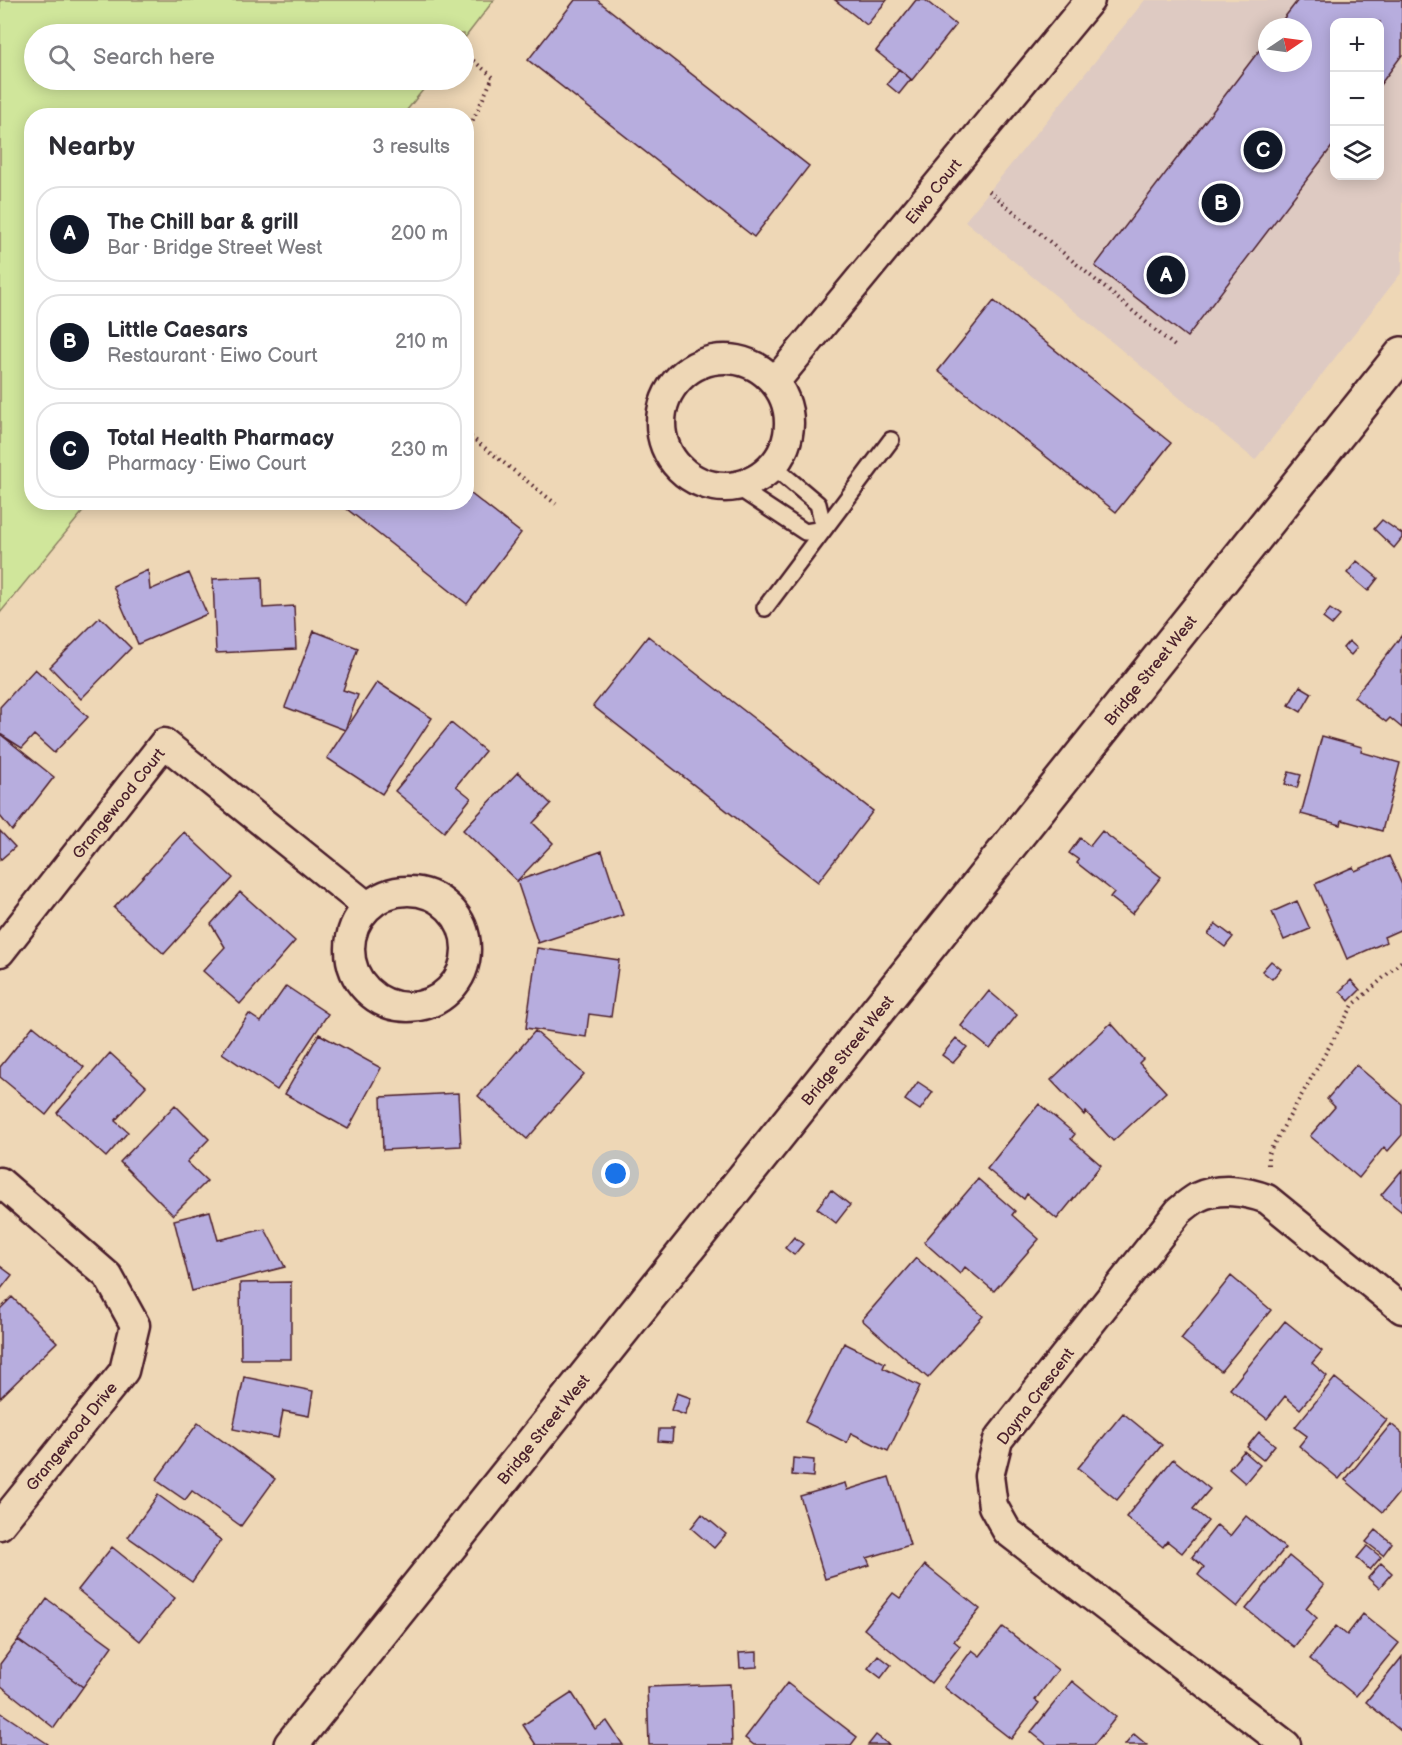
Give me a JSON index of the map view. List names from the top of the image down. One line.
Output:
{"streets":{"main road":["Bridge Street West"],"street":["Eiwo Court","Grangewood Court","Dayna Crescent","Grangewood Drive"]},"north":"right","page":{"map_buttons":["+","−"],"search":"Search here","heading":["Nearby","3 results"],"pins":["C","B","A"],"list":[{"mark":"A","name":"The Chill bar & grill","note":"Bar · Bridge Street West","value":"200 m"},{"mark":"B","name":"Little Caesars","note":"Restaurant · Eiwo Court","value":"210 m"},{"mark":"C","name":"Total Health Pharmacy","note":"Pharmacy · Eiwo Court","value":"230 m"}]}}
